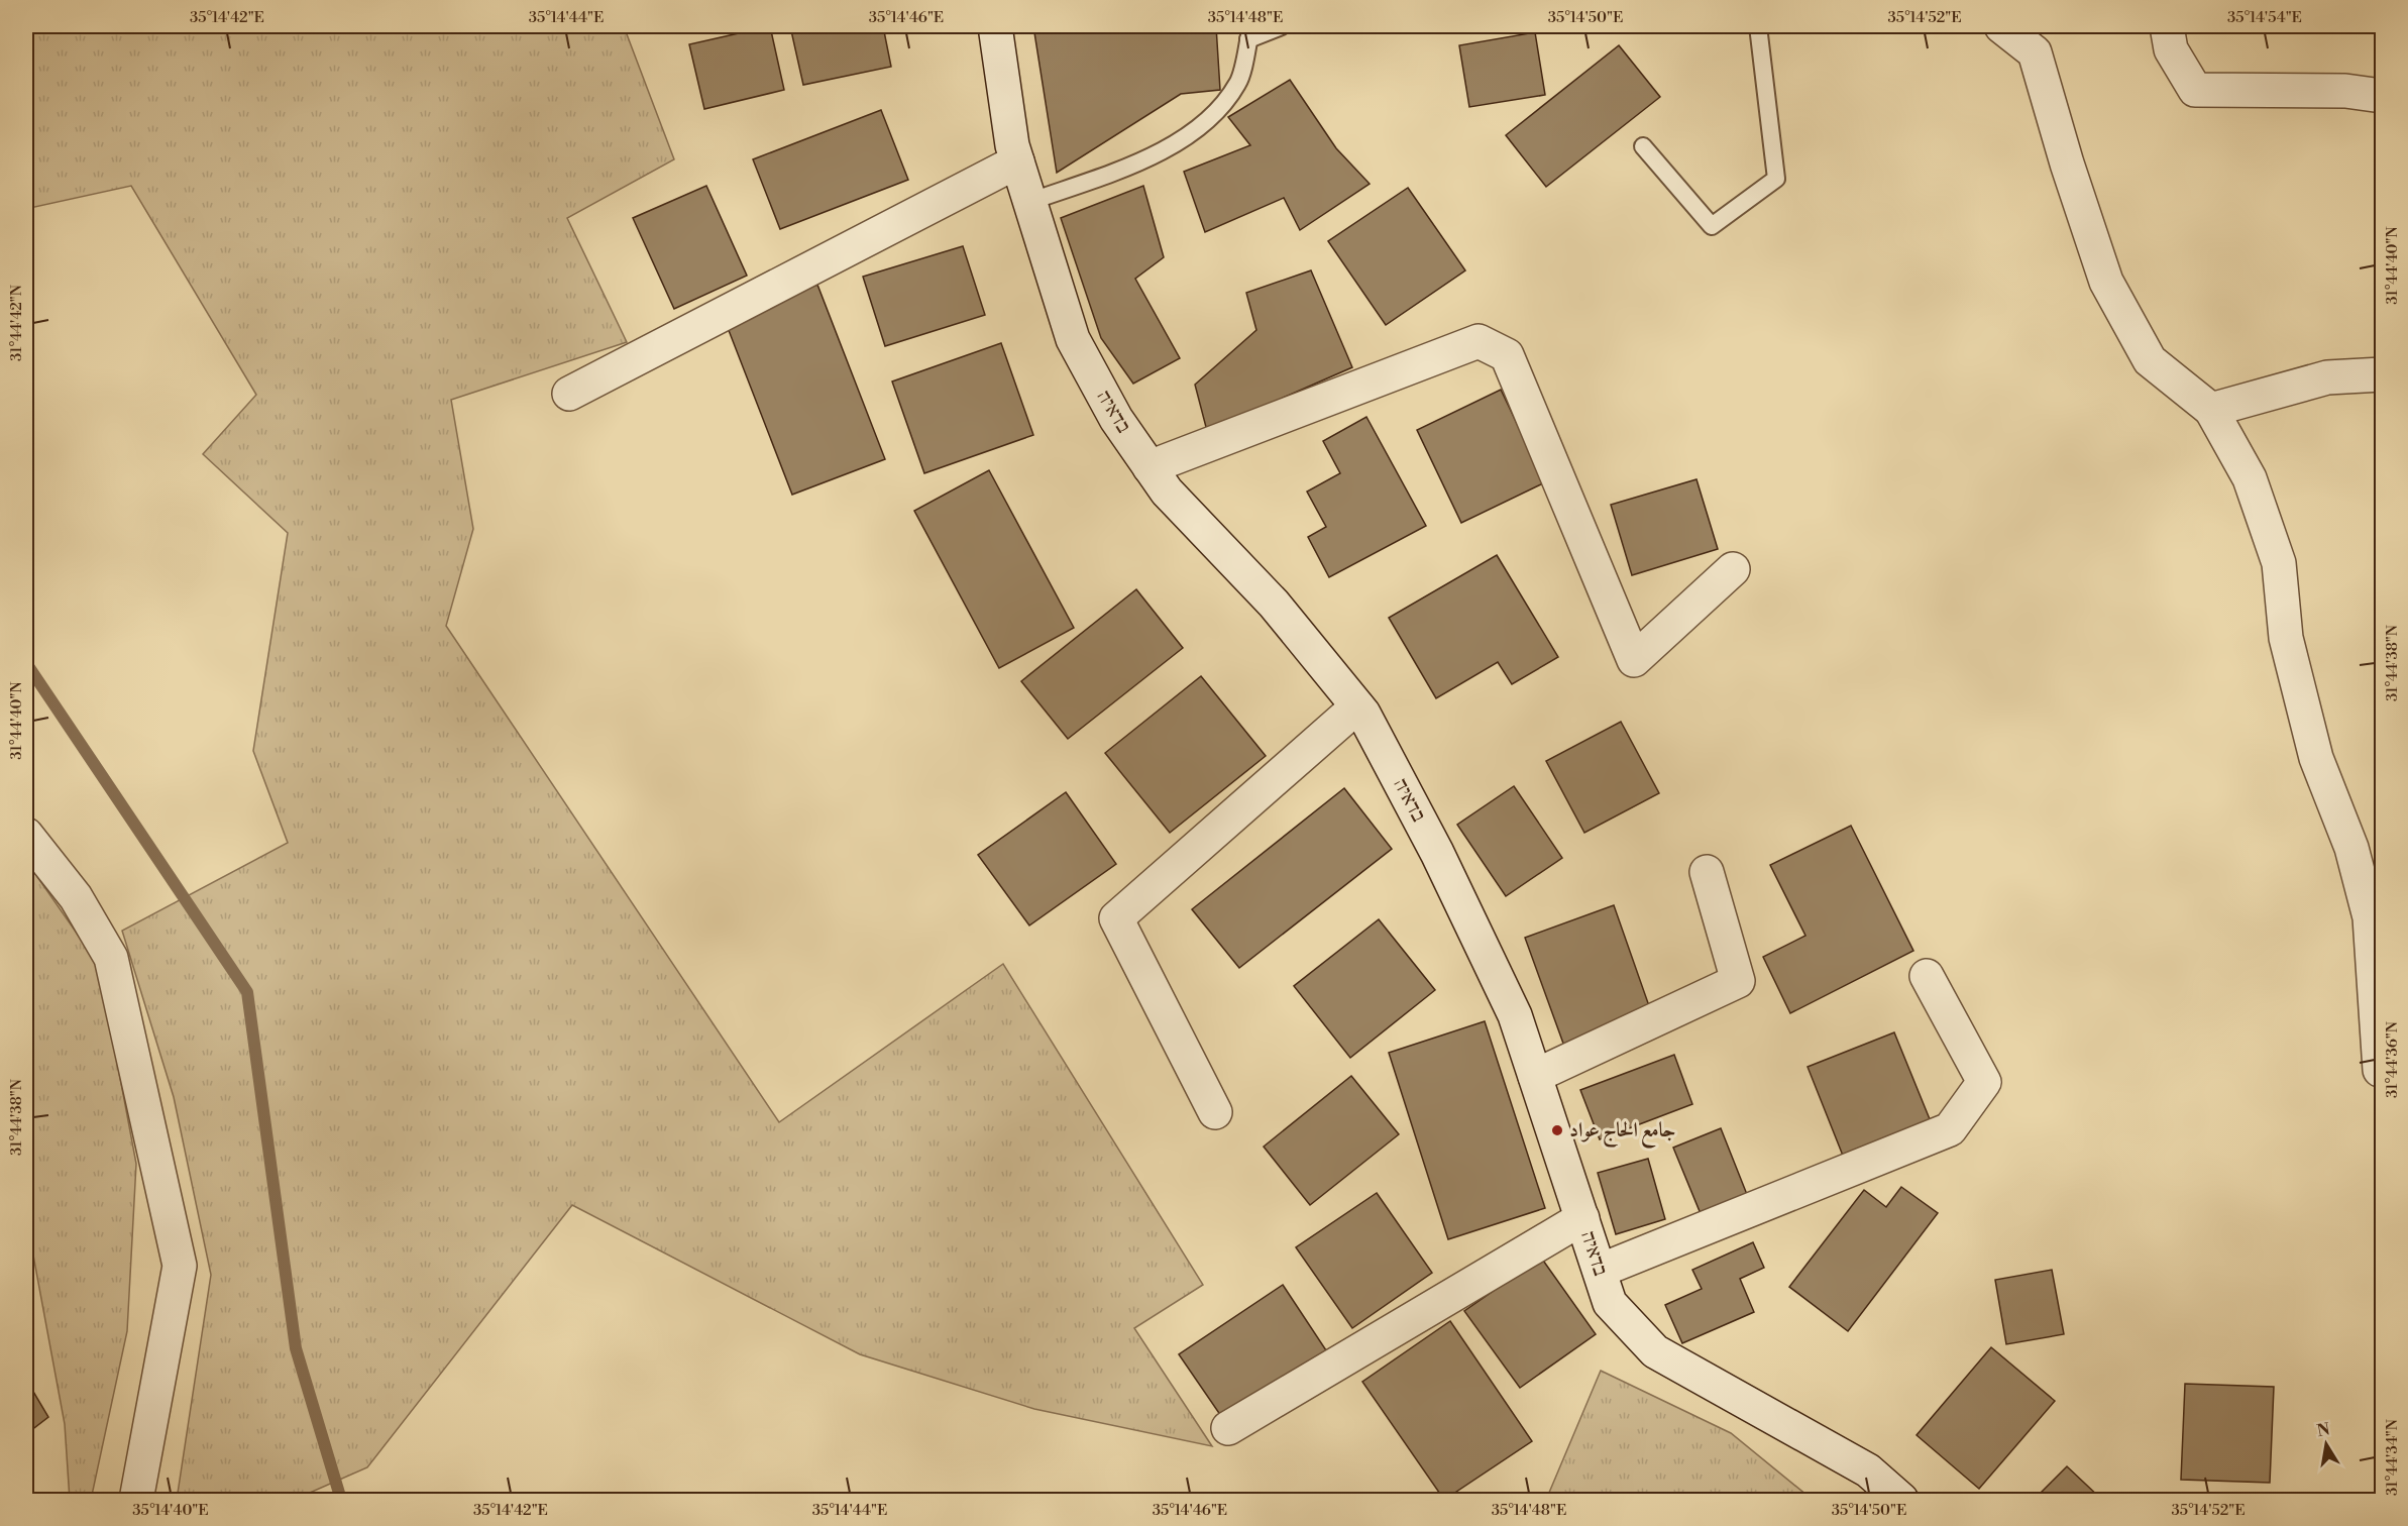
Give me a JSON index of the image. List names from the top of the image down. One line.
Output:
{"streets":{"street":["בדאיה"]},"places":["جامع الحاج عواد"],"north":"top","coordinates":["35°14'42\"E","35°14'44\"E","35°14'46\"E","35°14'48\"E","35°14'50\"E","35°14'52\"E","35°14'54\"E","31°44'40\"N","31°44'42\"N","31°44'38\"N","31°44'36\"N","31°44'34\"N","35°14'40\"E"]}
